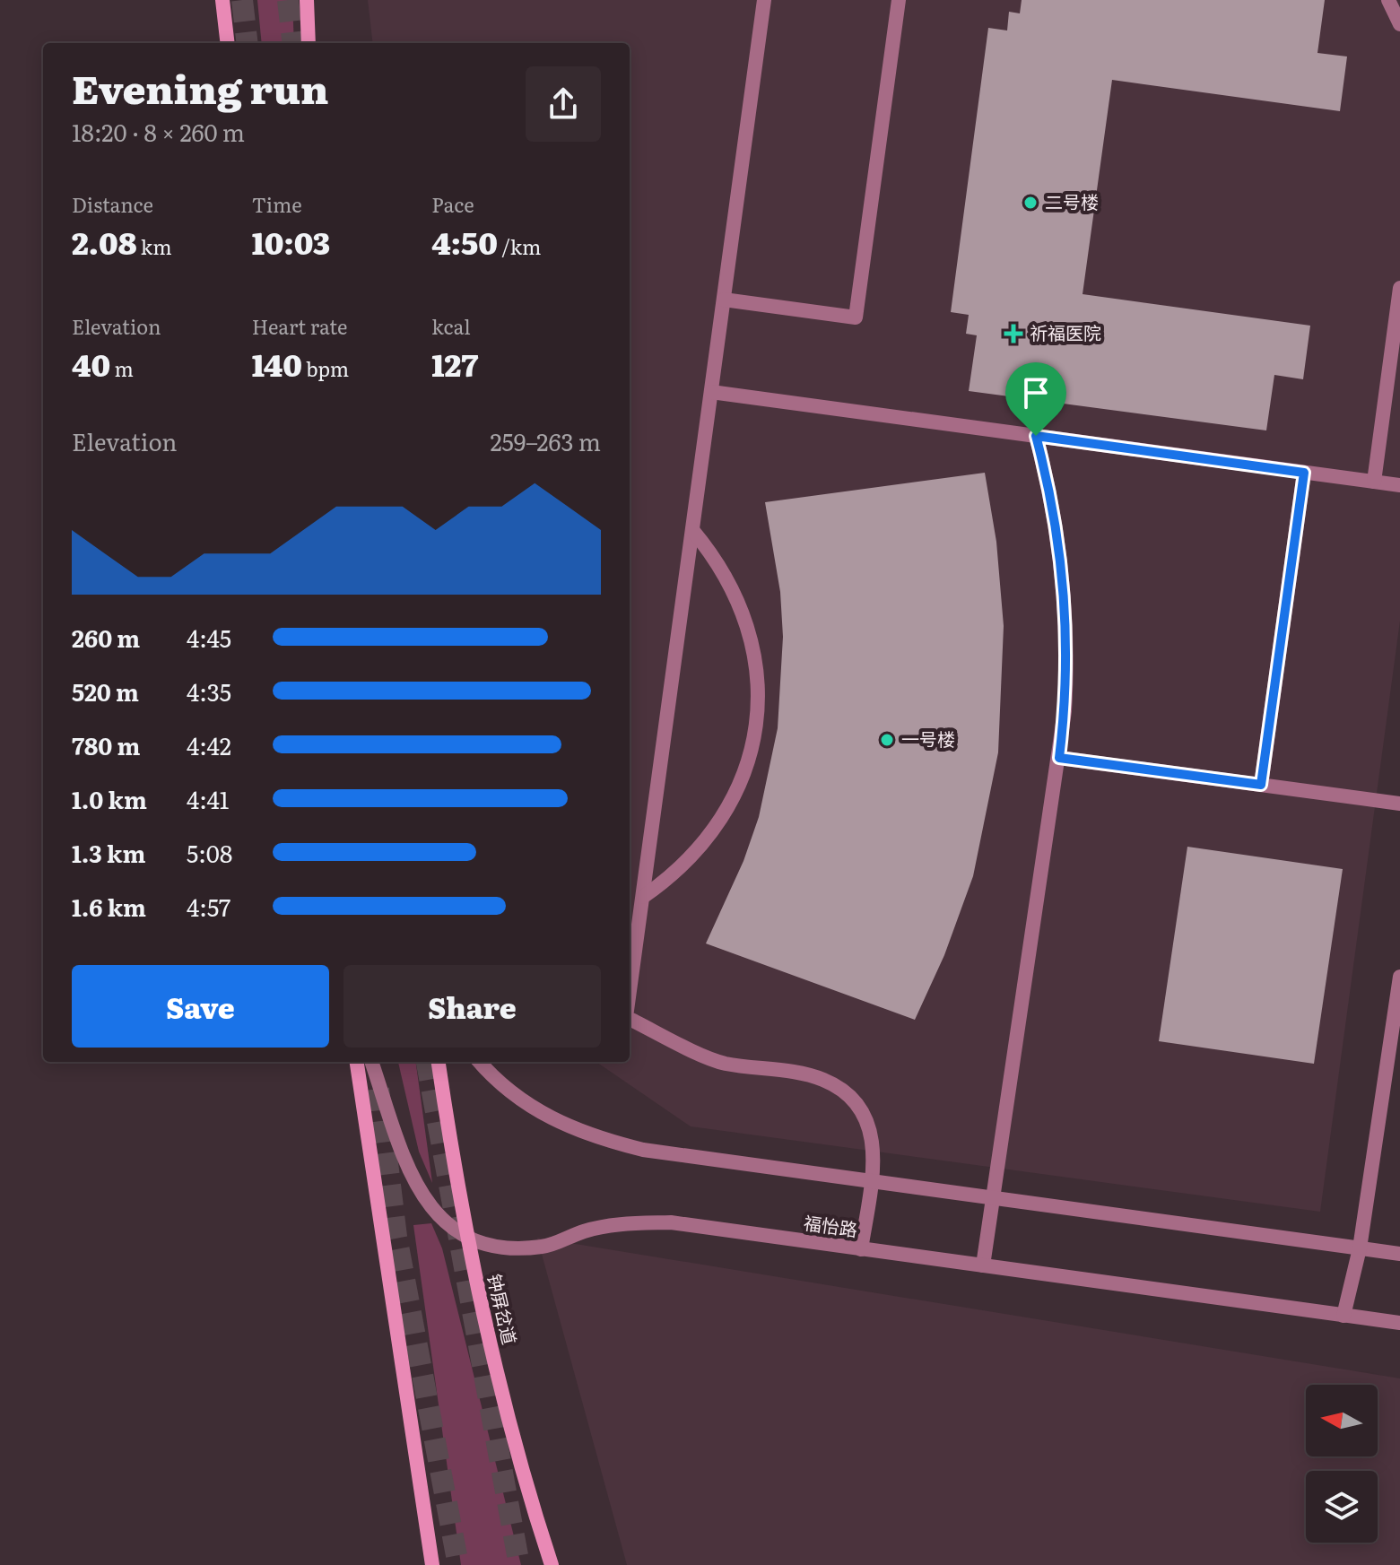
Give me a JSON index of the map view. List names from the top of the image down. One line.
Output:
{"streets":{"main road":["钟屏岔道"],"street":["福怡路"]},"crossings":[["福怡路","钟屏岔道"]],"places":{"other":["二号楼","一号楼"],"health":["祈福医院"]},"north":"left","page":{"heading":["Evening run","18:20 · 8 × 260 m"],"stats":[["Distance","2.08 km"],["Time","10:03"],["Pace","4:50 /km"],["Elevation","40 m"],["Heart rate","140 bpm"],["kcal","127"]],"chart":["Elevation","259–263 m"],"list":[{"name":"260 m","note":"4:45"},{"name":"520 m","note":"4:35"},{"name":"780 m","note":"4:42"},{"name":"1.0 km","note":"4:41"},{"name":"1.3 km","note":"5:08"},{"name":"1.6 km","note":"4:57"}],"buttons":["Save","Share"]}}
